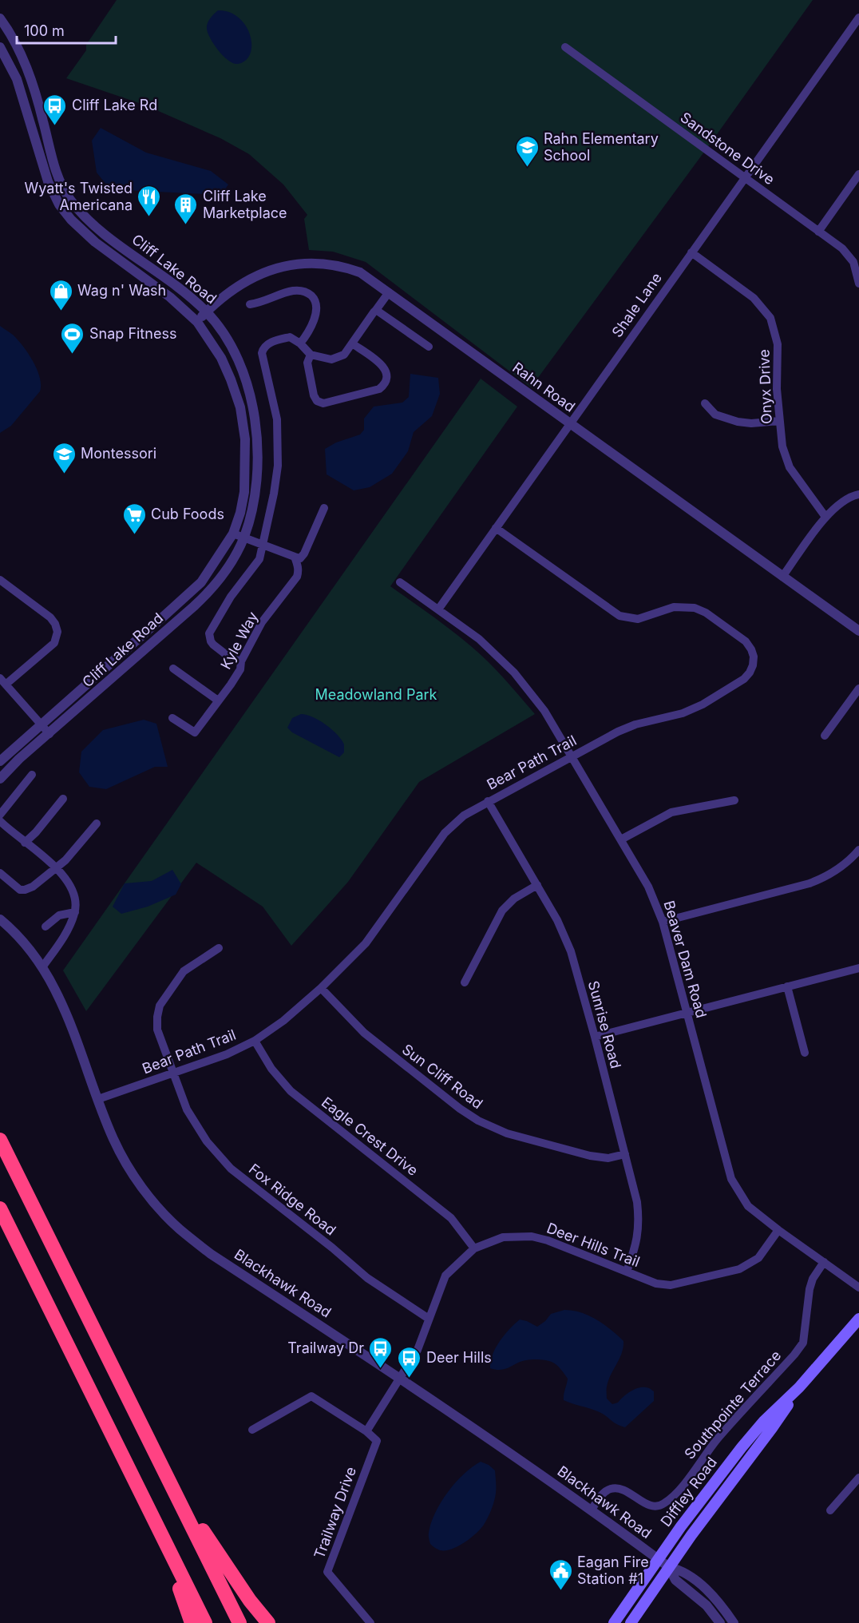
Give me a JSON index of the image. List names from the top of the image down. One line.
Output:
{"streets":{"main road":["Diffley Road"],"street":["Sandstone Drive","Cliff Lake Road","Shale Lane","Onyx Drive","Rahn Road","Kyle Way","Bear Path Trail","Beaver Dam Road","Sunrise Road","Sun Cliff Road","Eagle Crest Drive","Fox Ridge Road","Deer Hills Trail","Blackhawk Road","Southpointe Terrace","Trailway Drive"]},"crossings":[["Sandstone Drive","Shale Lane"],["Cliff Lake Road","Rahn Road"],["Shale Lane","Onyx Drive"],["Shale Lane","Rahn Road"],["Shale Lane","Bear Path Trail"],["Shale Lane","Beaver Dam Road"],["Bear Path Trail","Beaver Dam Road"],["Bear Path Trail","Sunrise Road"],["Bear Path Trail","Sun Cliff Road"],["Bear Path Trail","Eagle Crest Drive"],["Bear Path Trail","Fox Ridge Road"],["Bear Path Trail","Blackhawk Road"],["Beaver Dam Road","Deer Hills Trail"],["Beaver Dam Road","Southpointe Terrace"],["Sunrise Road","Sun Cliff Road"],["Sunrise Road","Deer Hills Trail"],["Eagle Crest Drive","Deer Hills Trail"],["Fox Ridge Road","Deer Hills Trail"],["Deer Hills Trail","Blackhawk Road"],["Blackhawk Road","Southpointe Terrace"],["Blackhawk Road","Diffley Road"]],"parks":["Meadowland Park"],"places":{"bus stop":["Cliff Lake Rd","Trailway Dr","Deer Hills"],"school or university":["Rahn Elementary School","Montessori"],"restaurant":["Wyatt's Twisted Americana"],"building":["Cliff Lake Marketplace"],"shop":["Wag n' Wash"],"sports":["Snap Fitness"],"supermarket":["Cub Foods"],"public building":["Eagan Fire Station #1"]},"scale_bar":"100 m"}
